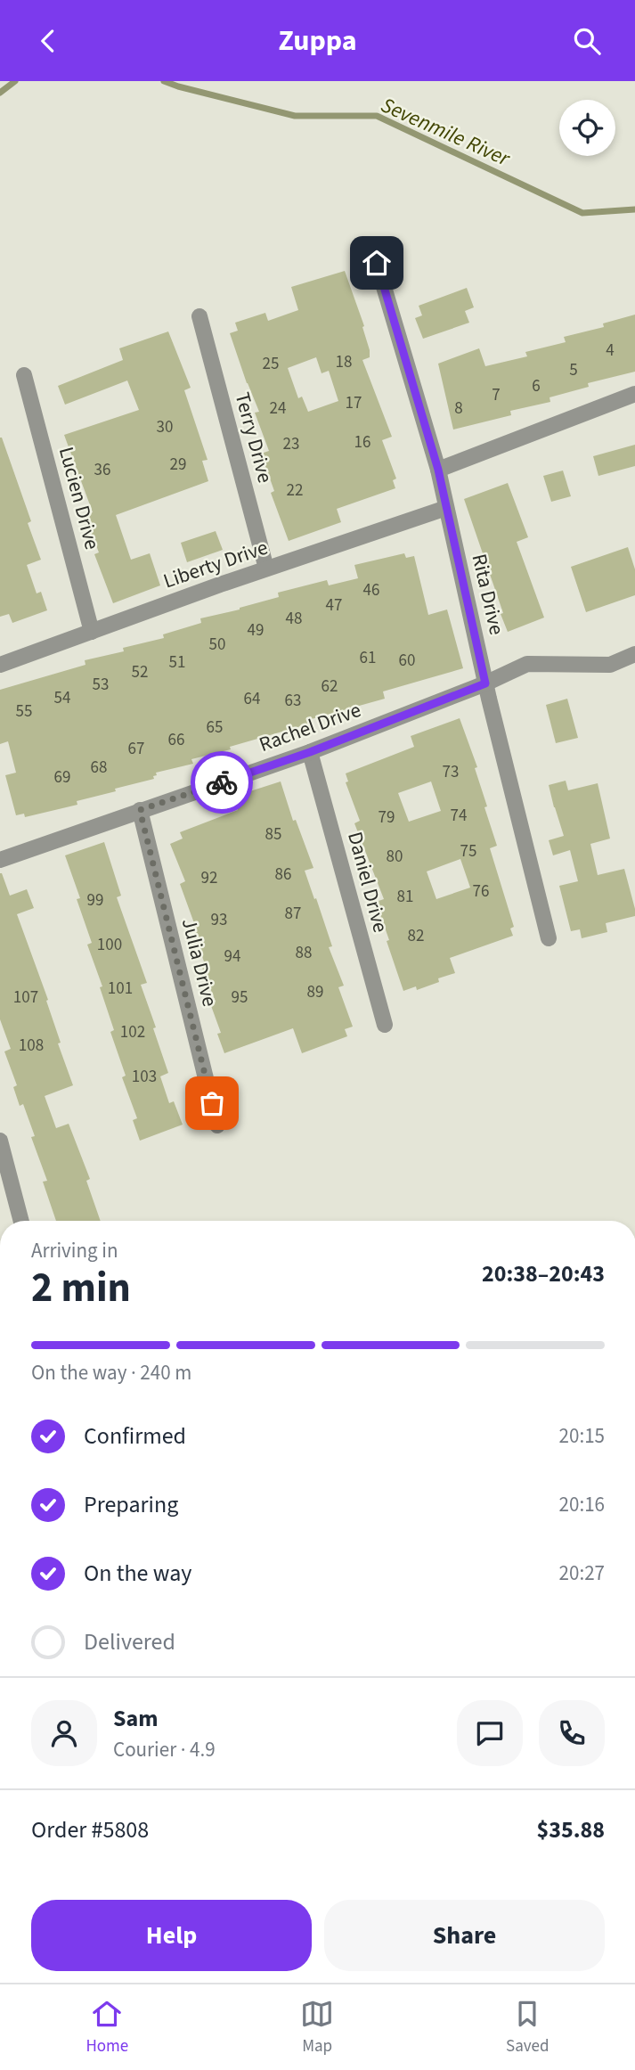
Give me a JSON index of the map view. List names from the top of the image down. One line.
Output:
{"streets":{"street":["Terry Drive","Lucien Drive","Liberty Drive","Rita Drive","Rachel Drive","Daniel Drive","Julia Drive"]},"crossings":[["Terry Drive","Liberty Drive"],["Lucien Drive","Liberty Drive"],["Liberty Drive","Rita Drive"],["Rita Drive","Rachel Drive"],["Rachel Drive","Daniel Drive"],["Rachel Drive","Julia Drive"]],"water":["Sevenmile River"],"house_numbers":["4","18","25","5","6","7","17","24","8","30","16","23","29","36","22","46","47","48","49","50","61","60","51","52","53","62","54","64","63","55","65","66","67","68","73","69","74","79","85","75","80","86","92","76","81","99","87","93","82","100","88","94","101","89","107","95","102","108","103"],"page":{"header":"Zuppa","heading":["2 min","Arriving in","20:38–20:43"],"panel":["Sam","Courier · 4.9","Order #5808","$35.88"],"bar":"On the way · 240 m","list":[["Confirmed","20:15"],["Preparing","20:16"],["On the way","20:27"],"Delivered"],"buttons":["Help","Share"],"tabs":["Home","Map","Saved"]}}
